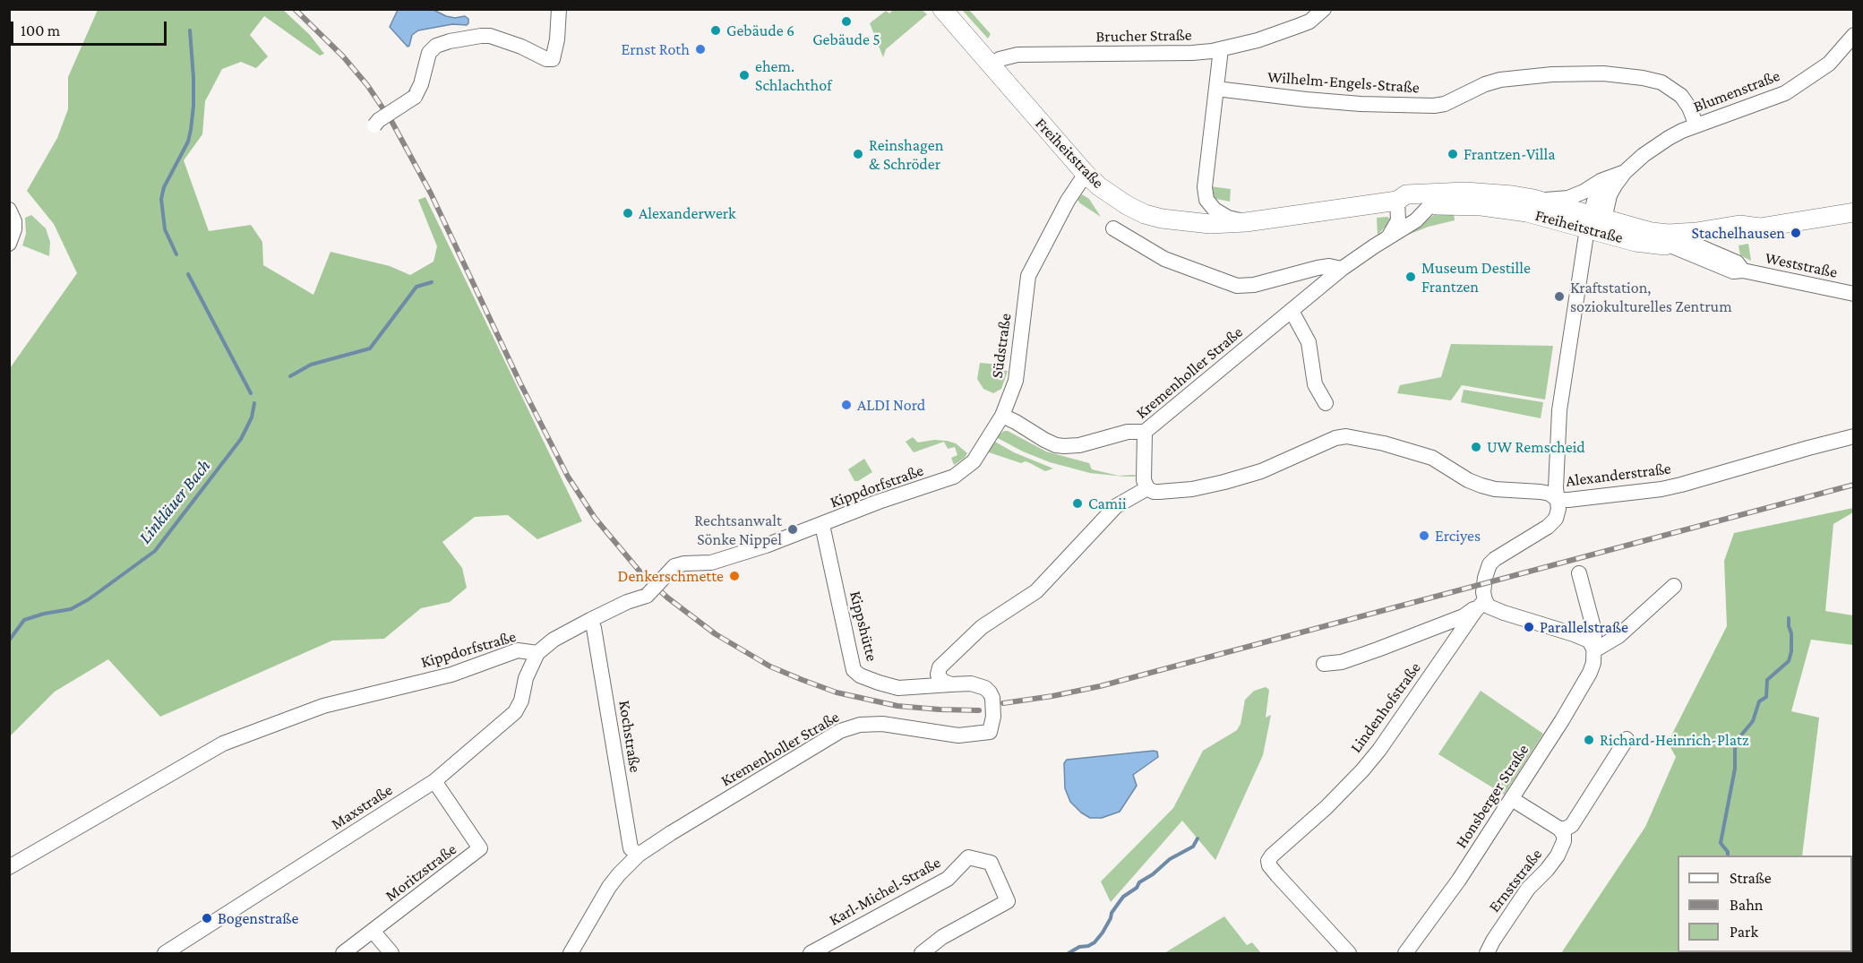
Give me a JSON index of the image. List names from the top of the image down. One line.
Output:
{"streets":{"main road":["Freiheitstraße"],"street":["Brucher Straße","Wilhelm-Engels-Straße","Blumenstraße","Weststraße","Südstraße","Kremenholler Straße","Alexanderstraße","Kippdorfstraße","Kippshütte","Lindenhofstraße","Kochstraße","Honsberger Straße","Maxstraße","Moritzstraße","Ernststraße","Karl-Michel-Straße"]},"crossings":[["Brucher Straße","Freiheitstraße"],["Wilhelm-Engels-Straße","Blumenstraße"],["Blumenstraße","Freiheitstraße"],["Freiheitstraße","Weststraße"],["Freiheitstraße","Südstraße"],["Freiheitstraße","Kremenholler Straße"],["Südstraße","Kippdorfstraße"],["Kremenholler Straße","Alexanderstraße"],["Kremenholler Straße","Kippshütte"],["Kremenholler Straße","Kochstraße"],["Kippdorfstraße","Kippshütte"],["Kippdorfstraße","Kochstraße"],["Kippdorfstraße","Maxstraße"],["Maxstraße","Moritzstraße"]],"water":["Linkläuer Bach"],"places":["Gebäude 5","Gebäude 6","Ernst Roth","ehem. Schlachthof","Reinshagen & Schröder","Frantzen-Villa","Alexanderwerk","Stachelhausen","Museum Destille Frantzen","Kraftstation, soziokulturelles Zentrum","ALDI Nord","UW Remscheid","Camii","Rechtsanwalt Sönke Nippel","Erciyes","Denkerschmette","Parallelstraße","Richard-Heinrich-Platz","Bogenstraße"],"legend":["Straße","Bahn","Park"],"scale_bar":"100 m"}
